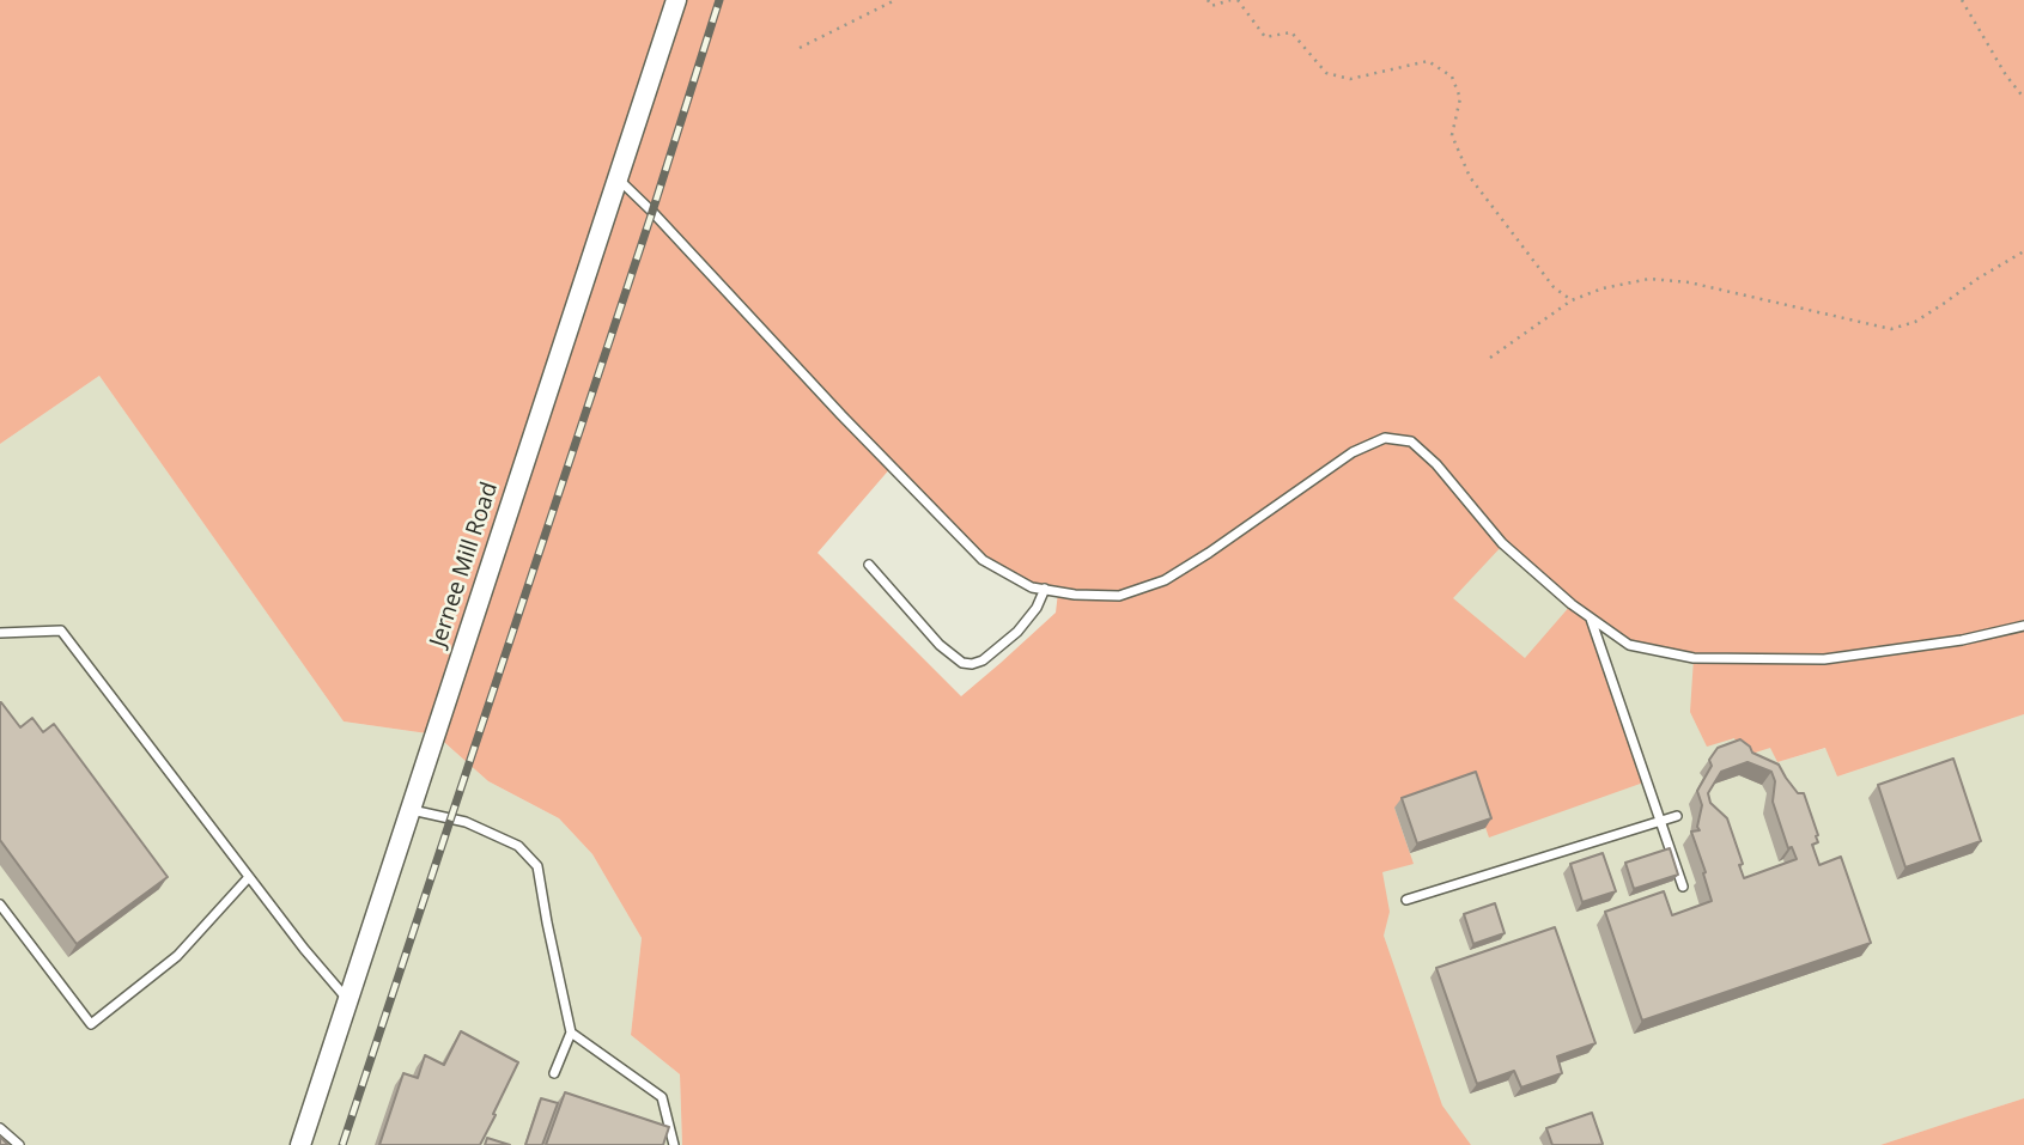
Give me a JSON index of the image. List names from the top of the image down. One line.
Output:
{"streets":{"street":["Jernee Mill Road"]}}
